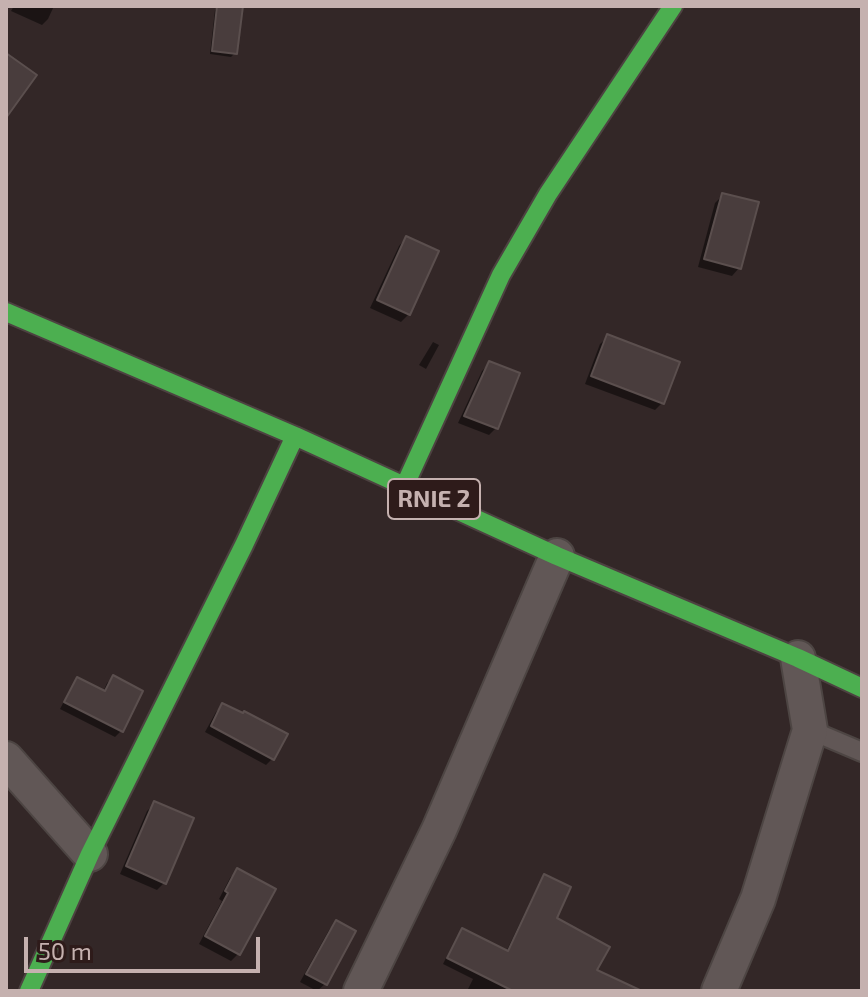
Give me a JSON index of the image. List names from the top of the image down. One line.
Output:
{"streets":{"street":["RNIE 2"]},"scale_bar":"50 m"}
